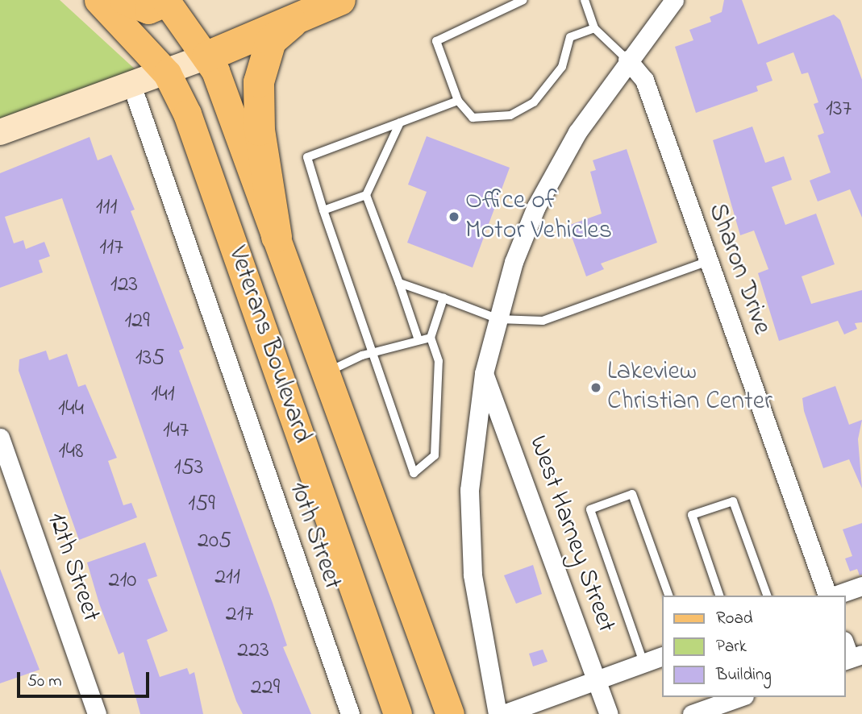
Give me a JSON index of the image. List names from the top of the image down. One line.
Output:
{"streets":{"main road":["Veterans Boulevard"],"street":["Sharon Drive","West Harney Street","10th Street","12th Street"]},"places":["Office of Motor Vehicles","Lakeview Christian Center"],"house_numbers":["137","111","117","123","129","135","141","144","147","148","153","159","205","211","210","217","223","229"],"legend":["Road","Park","Building"],"scale_bar":"50 m"}
